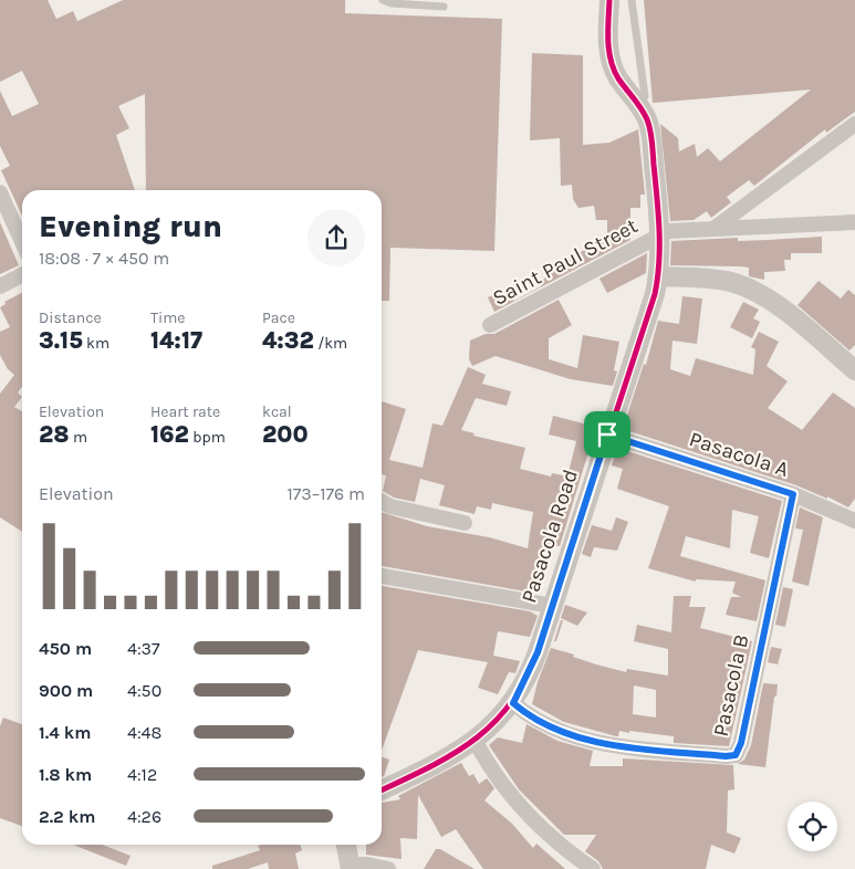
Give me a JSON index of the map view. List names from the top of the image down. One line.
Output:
{"streets":{"street":["Saint Paul Street","Pasacola A","Pasacola Road","Pasacola B"]},"crossings":[["Saint Paul Street","Pasacola Road"],["Pasacola A","Pasacola Road"],["Pasacola A","Pasacola B"],["Pasacola Road","Pasacola B"]],"page":{"heading":["Evening run","18:08 · 7 × 450 m"],"stats":[["Distance","3.15 km"],["Time","14:17"],["Pace","4:32 /km"],["Elevation","28 m"],["Heart rate","162 bpm"],["kcal","200"]],"chart":["Elevation","173–176 m"],"list":[{"name":"450 m","note":"4:37"},{"name":"900 m","note":"4:50"},{"name":"1.4 km","note":"4:48"},{"name":"1.8 km","note":"4:12"},{"name":"2.2 km","note":"4:26"}]}}
